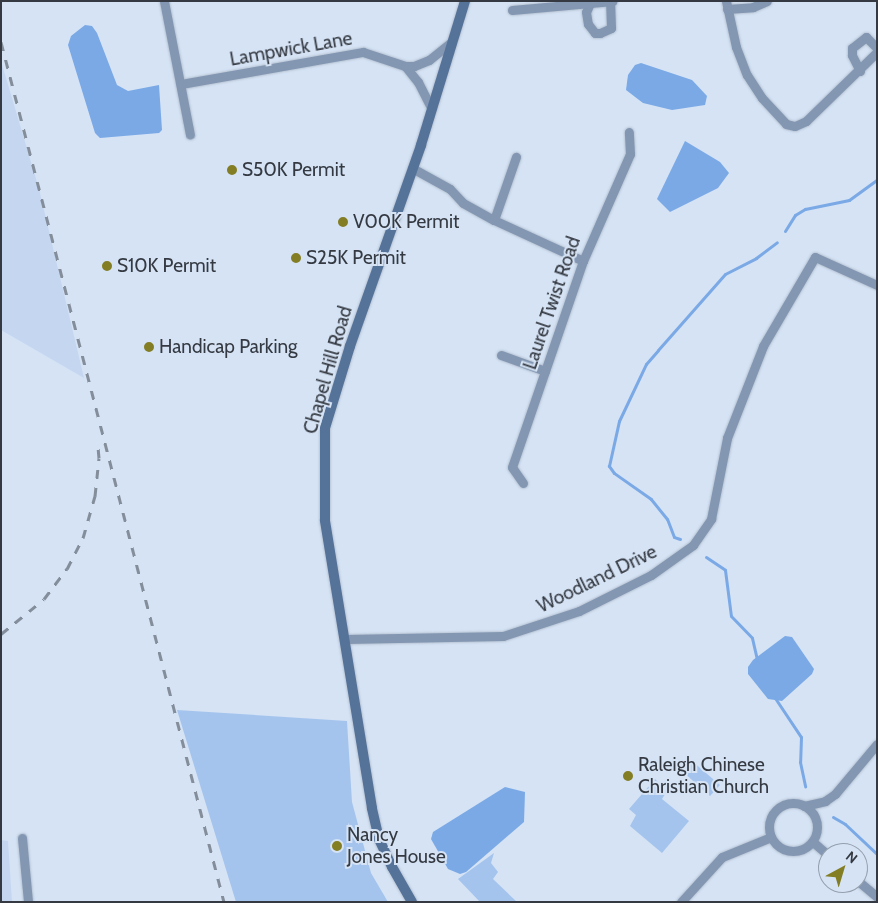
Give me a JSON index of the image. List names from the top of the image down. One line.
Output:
{"streets":{"main road":["Chapel Hill Road"],"street":["Lampwick Lane","Laurel Twist Road","Woodland Drive"]},"crossings":[["Chapel Hill Road","Woodland Drive"]],"places":["S50K Permit","V00K Permit","S25K Permit","S10K Permit","Handicap Parking","Raleigh Chinese Christian Church","Nancy Jones House"],"north":"top right"}
